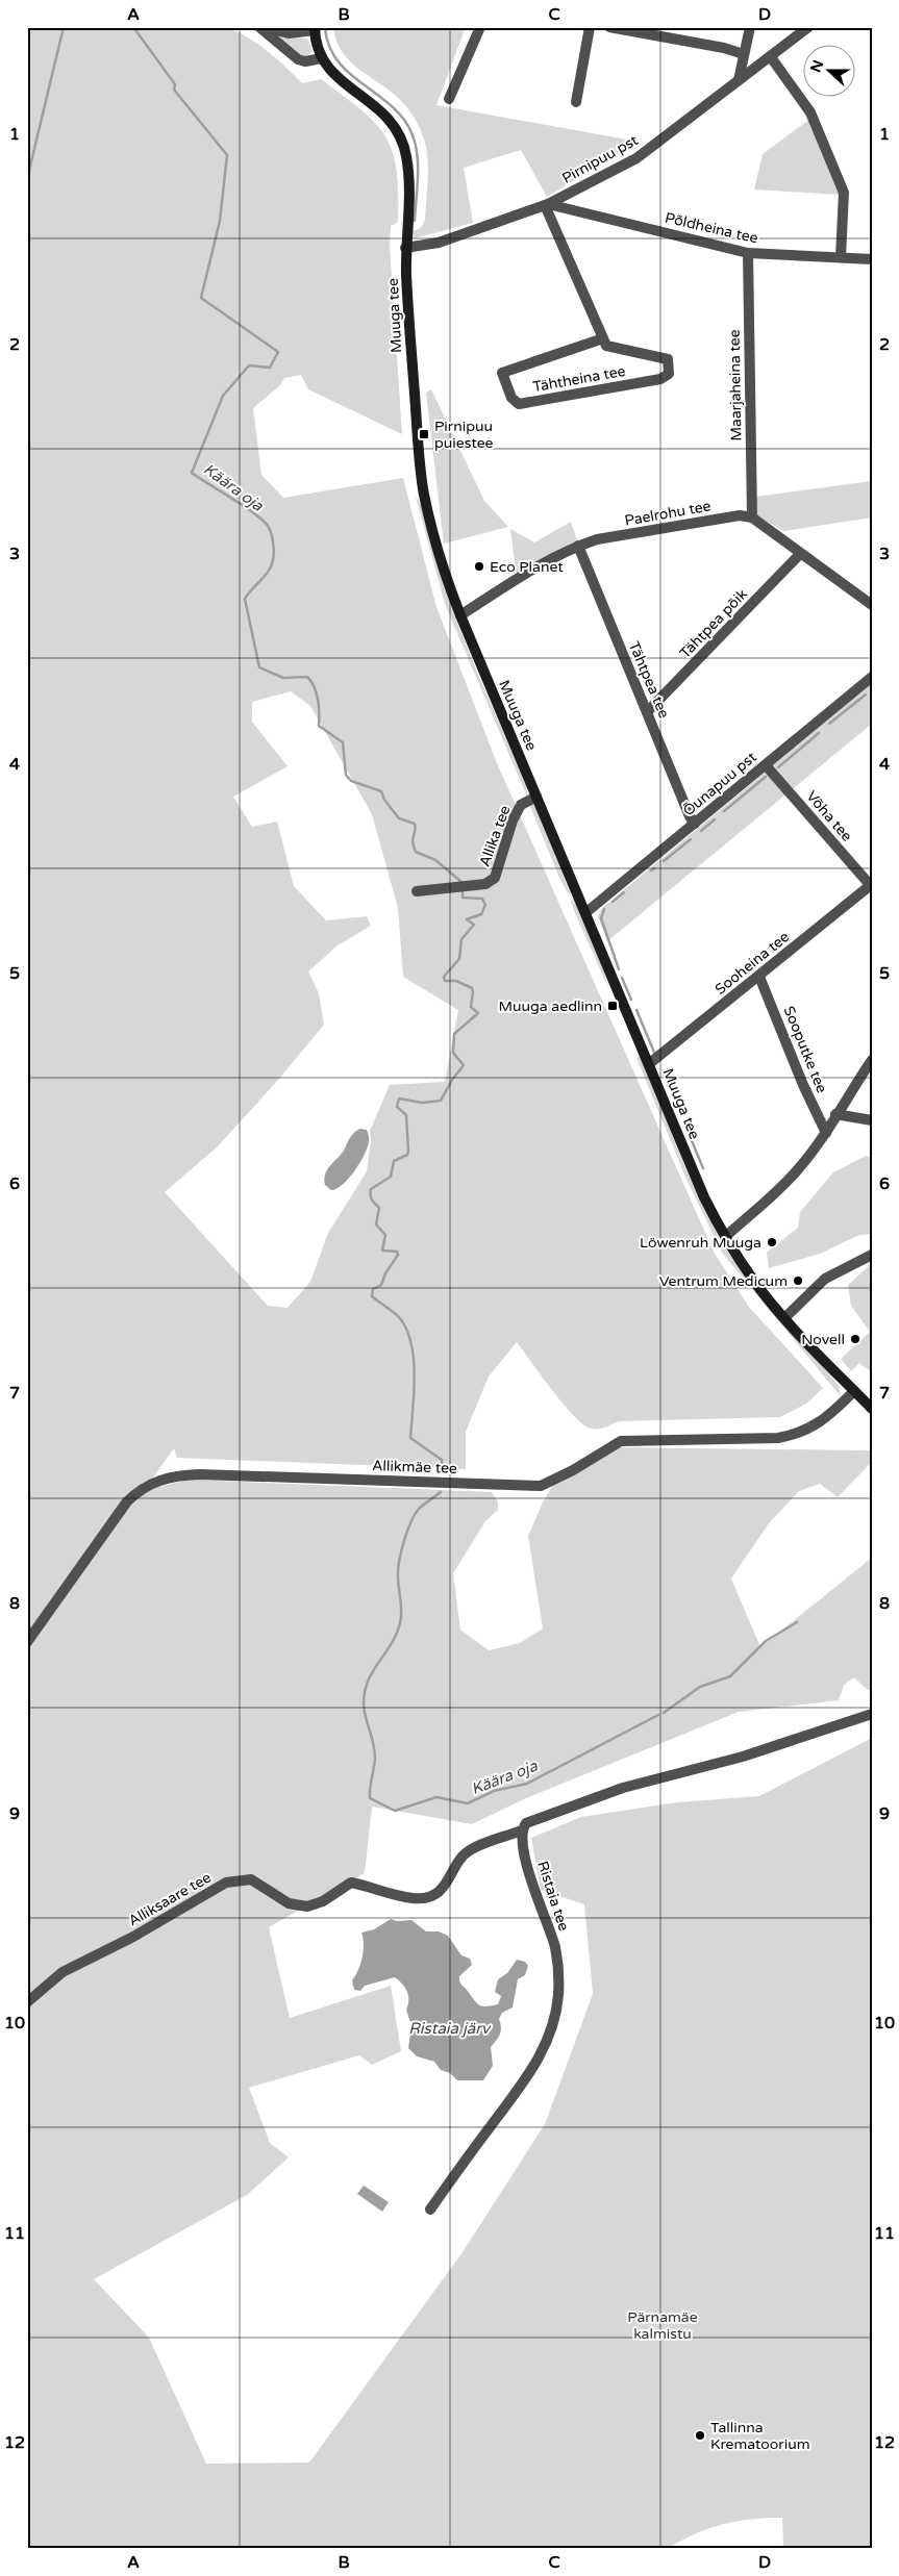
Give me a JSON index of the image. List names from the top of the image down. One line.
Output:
{"streets":{"main road":["Muuga tee"],"street":["Pirnipuu pst","Põldheina tee","Tähtheina tee","Maarjaheina tee","Paelrohu tee","Tähtpea põik","Tähtpea tee","Õunapuu pst","Võha tee","Allika tee","Sooheina tee","Sooputke tee","Allikmäe tee","Ristaia tee","Alliksaare tee"]},"crossings":[["Pirnipuu pst","Põldheina tee"],["Pirnipuu pst","Muuga tee"],["Põldheina tee","Maarjaheina tee"],["Muuga tee","Paelrohu tee"],["Muuga tee","Õunapuu pst"],["Muuga tee","Allika tee"],["Muuga tee","Sooheina tee"],["Muuga tee","Allikmäe tee"],["Maarjaheina tee","Paelrohu tee"],["Paelrohu tee","Tähtpea tee"],["Tähtpea põik","Tähtpea tee"],["Tähtpea tee","Õunapuu pst"],["Õunapuu pst","Võha tee"],["Võha tee","Sooheina tee"],["Sooheina tee","Sooputke tee"],["Ristaia tee","Alliksaare tee"]],"water":["Käära oja","Ristaia järv"],"parks":["Pärnamäe kalmistu"],"places":{"transit":["Pirnipuu puiestee","Muuga aedlinn"],"other":["Eco Planet","Löwenruh Muuga","Ventrum Medicum","Novell","Tallinna Krematoorium"]},"north":"left","grid":{"columns":["A","B","C","D"],"rows":["1","2","3","4","5","6","7","8","9","10","11","12"]}}
